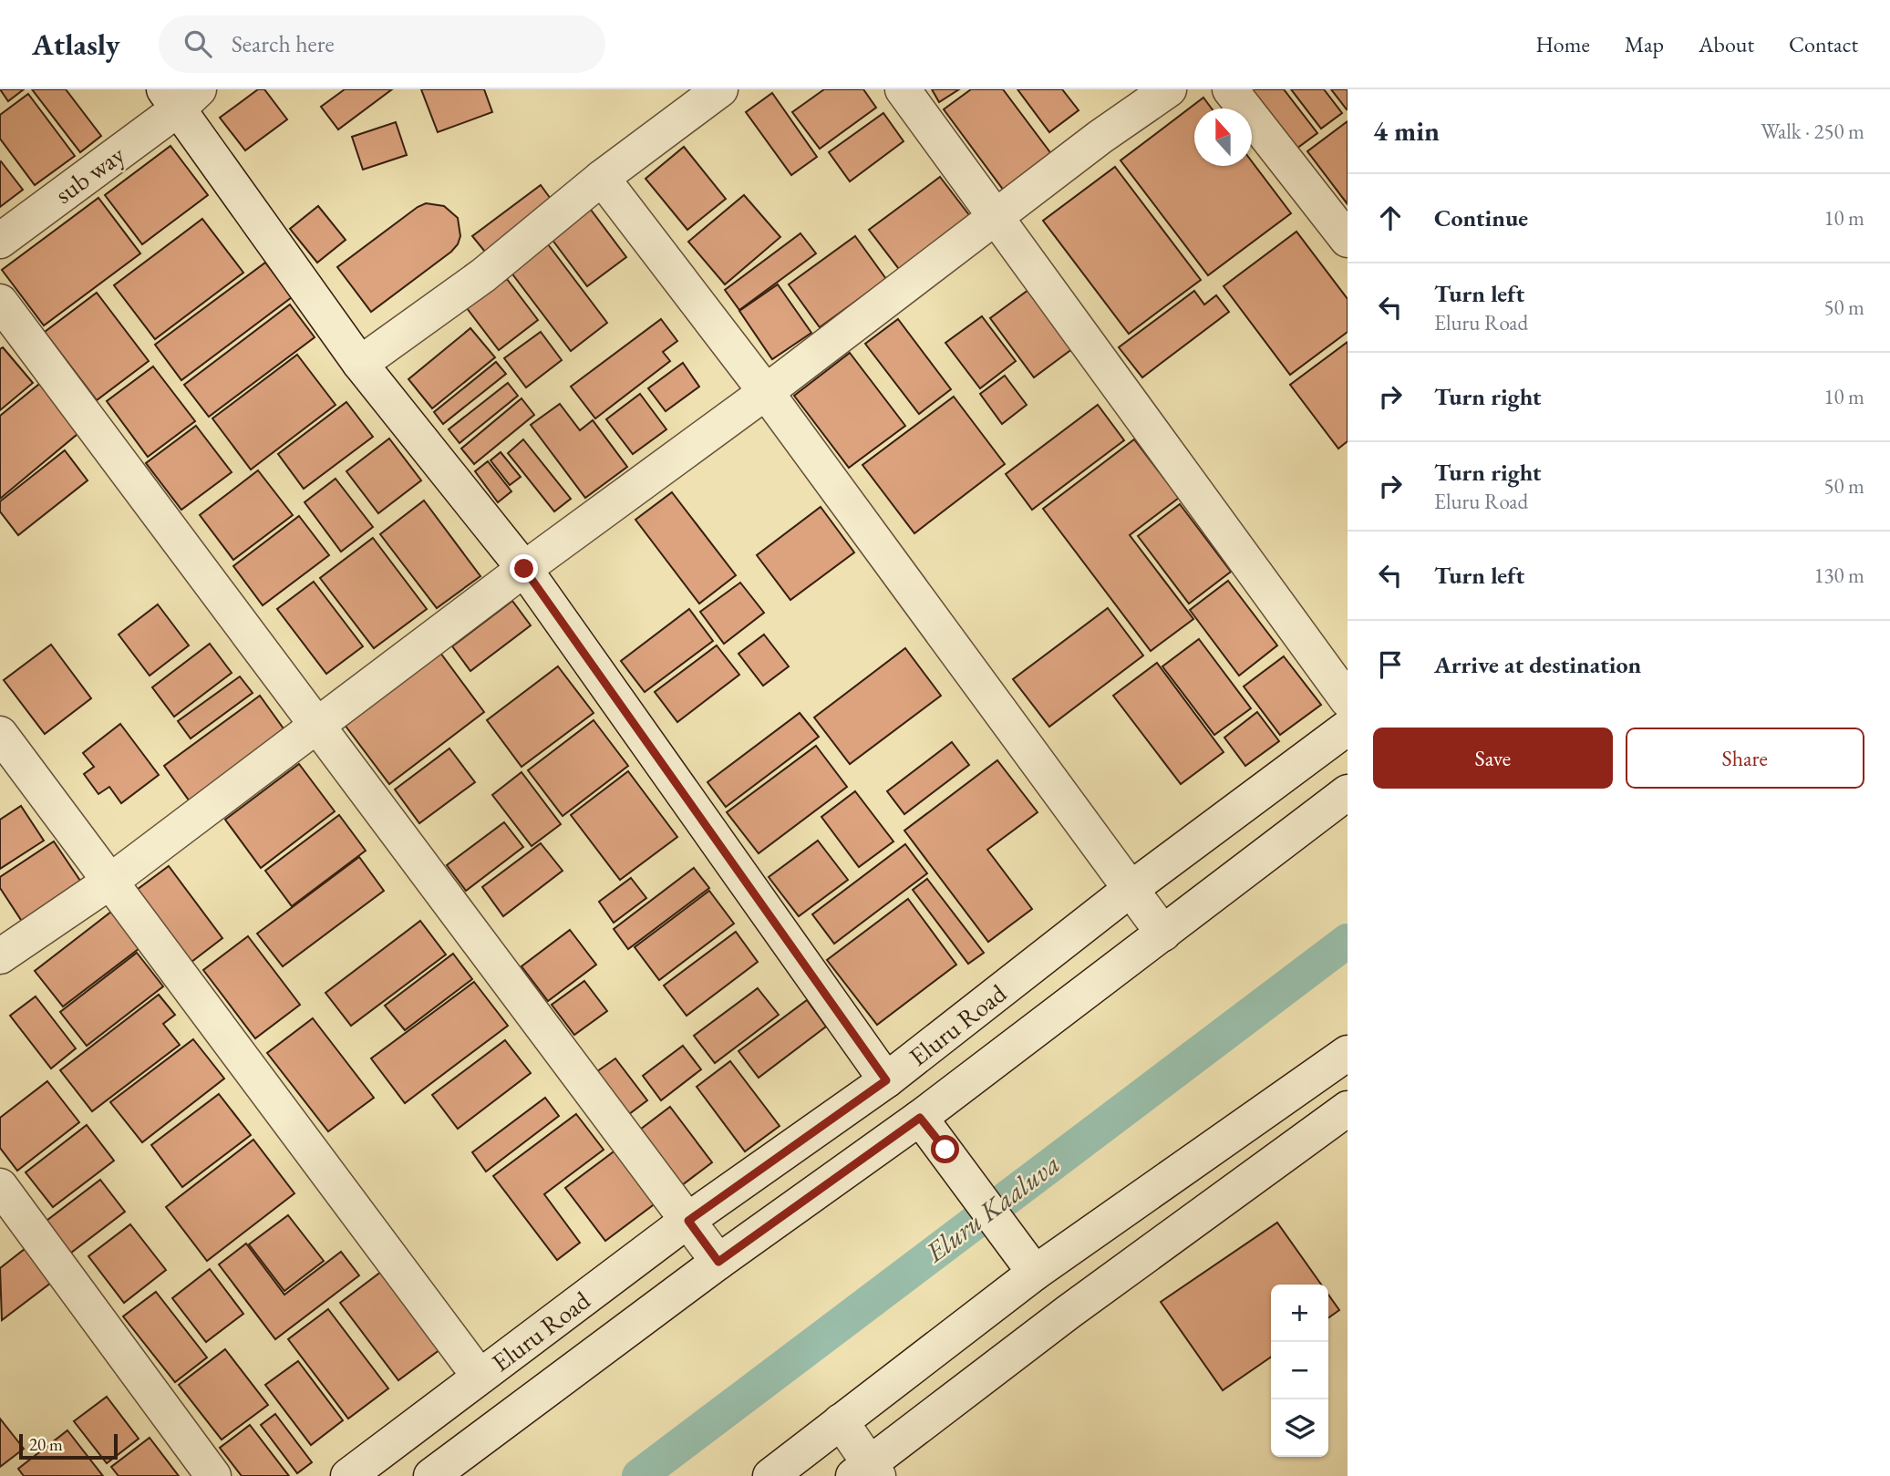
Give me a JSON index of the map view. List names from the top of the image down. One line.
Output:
{"streets":{"street":["sub way","Eluru Road"]},"water":["Eluru Kaaluva"],"scale_bar":"20 m","north":"top","page":{"header":"Atlasly","search":"Search here","nav":["Home","Map","About","Contact"],"heading":["4 min","Walk · 250 m"],"list":[["Continue","10 m"],["Turn left","Eluru Road","50 m"],["Turn right","10 m"],["Turn right","Eluru Road","50 m"],["Turn left","130 m"],"Arrive at destination"],"buttons":["Save","Share"],"map_buttons":["+","−"],"scale":"20 m"}}
